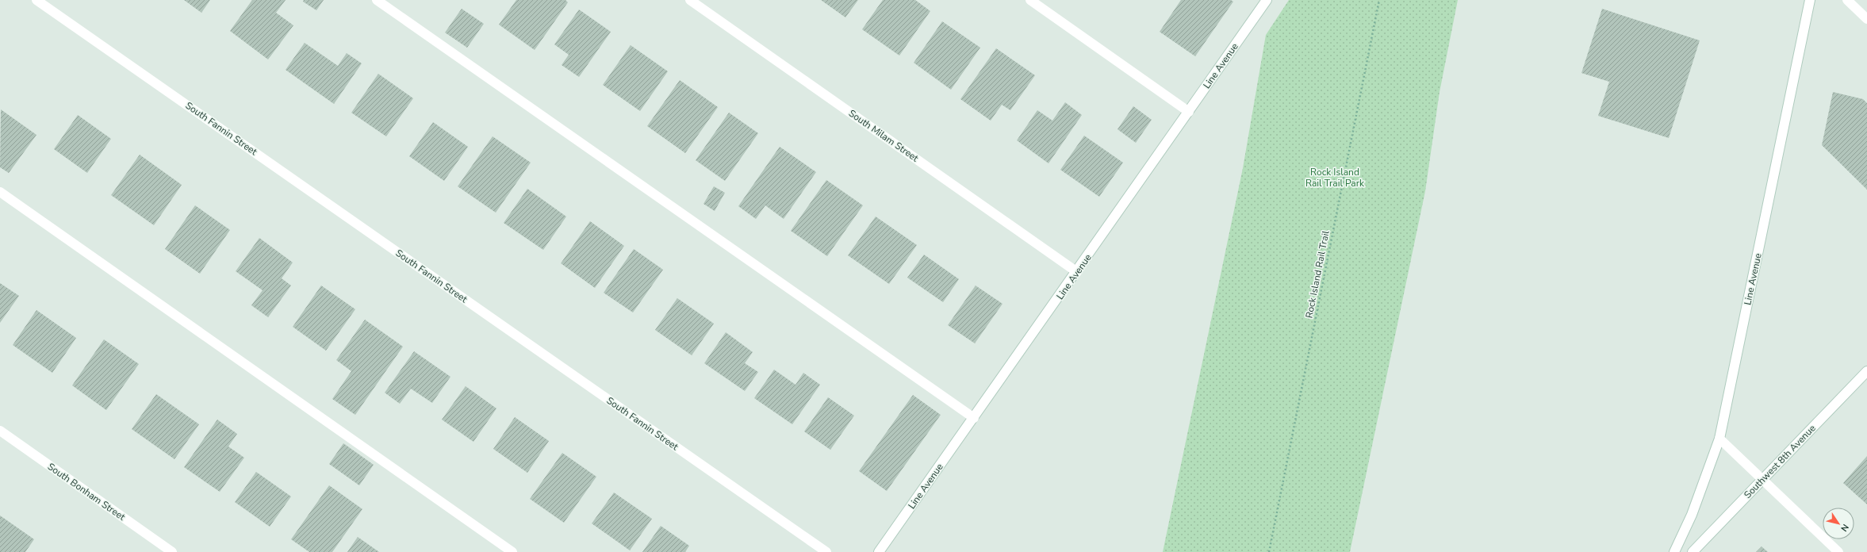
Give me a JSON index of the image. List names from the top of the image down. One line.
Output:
{"streets":{"street":["Line Avenue","South Fannin Street","South Milam Street","Southwest 8th Avenue","South Bonham Street"],"path":["Rock Island Rail Trail"]},"crossings":[["Line Avenue","South Milam Street"]],"parks":["Rock Island Rail Trail Park"],"north":"bottom right"}
